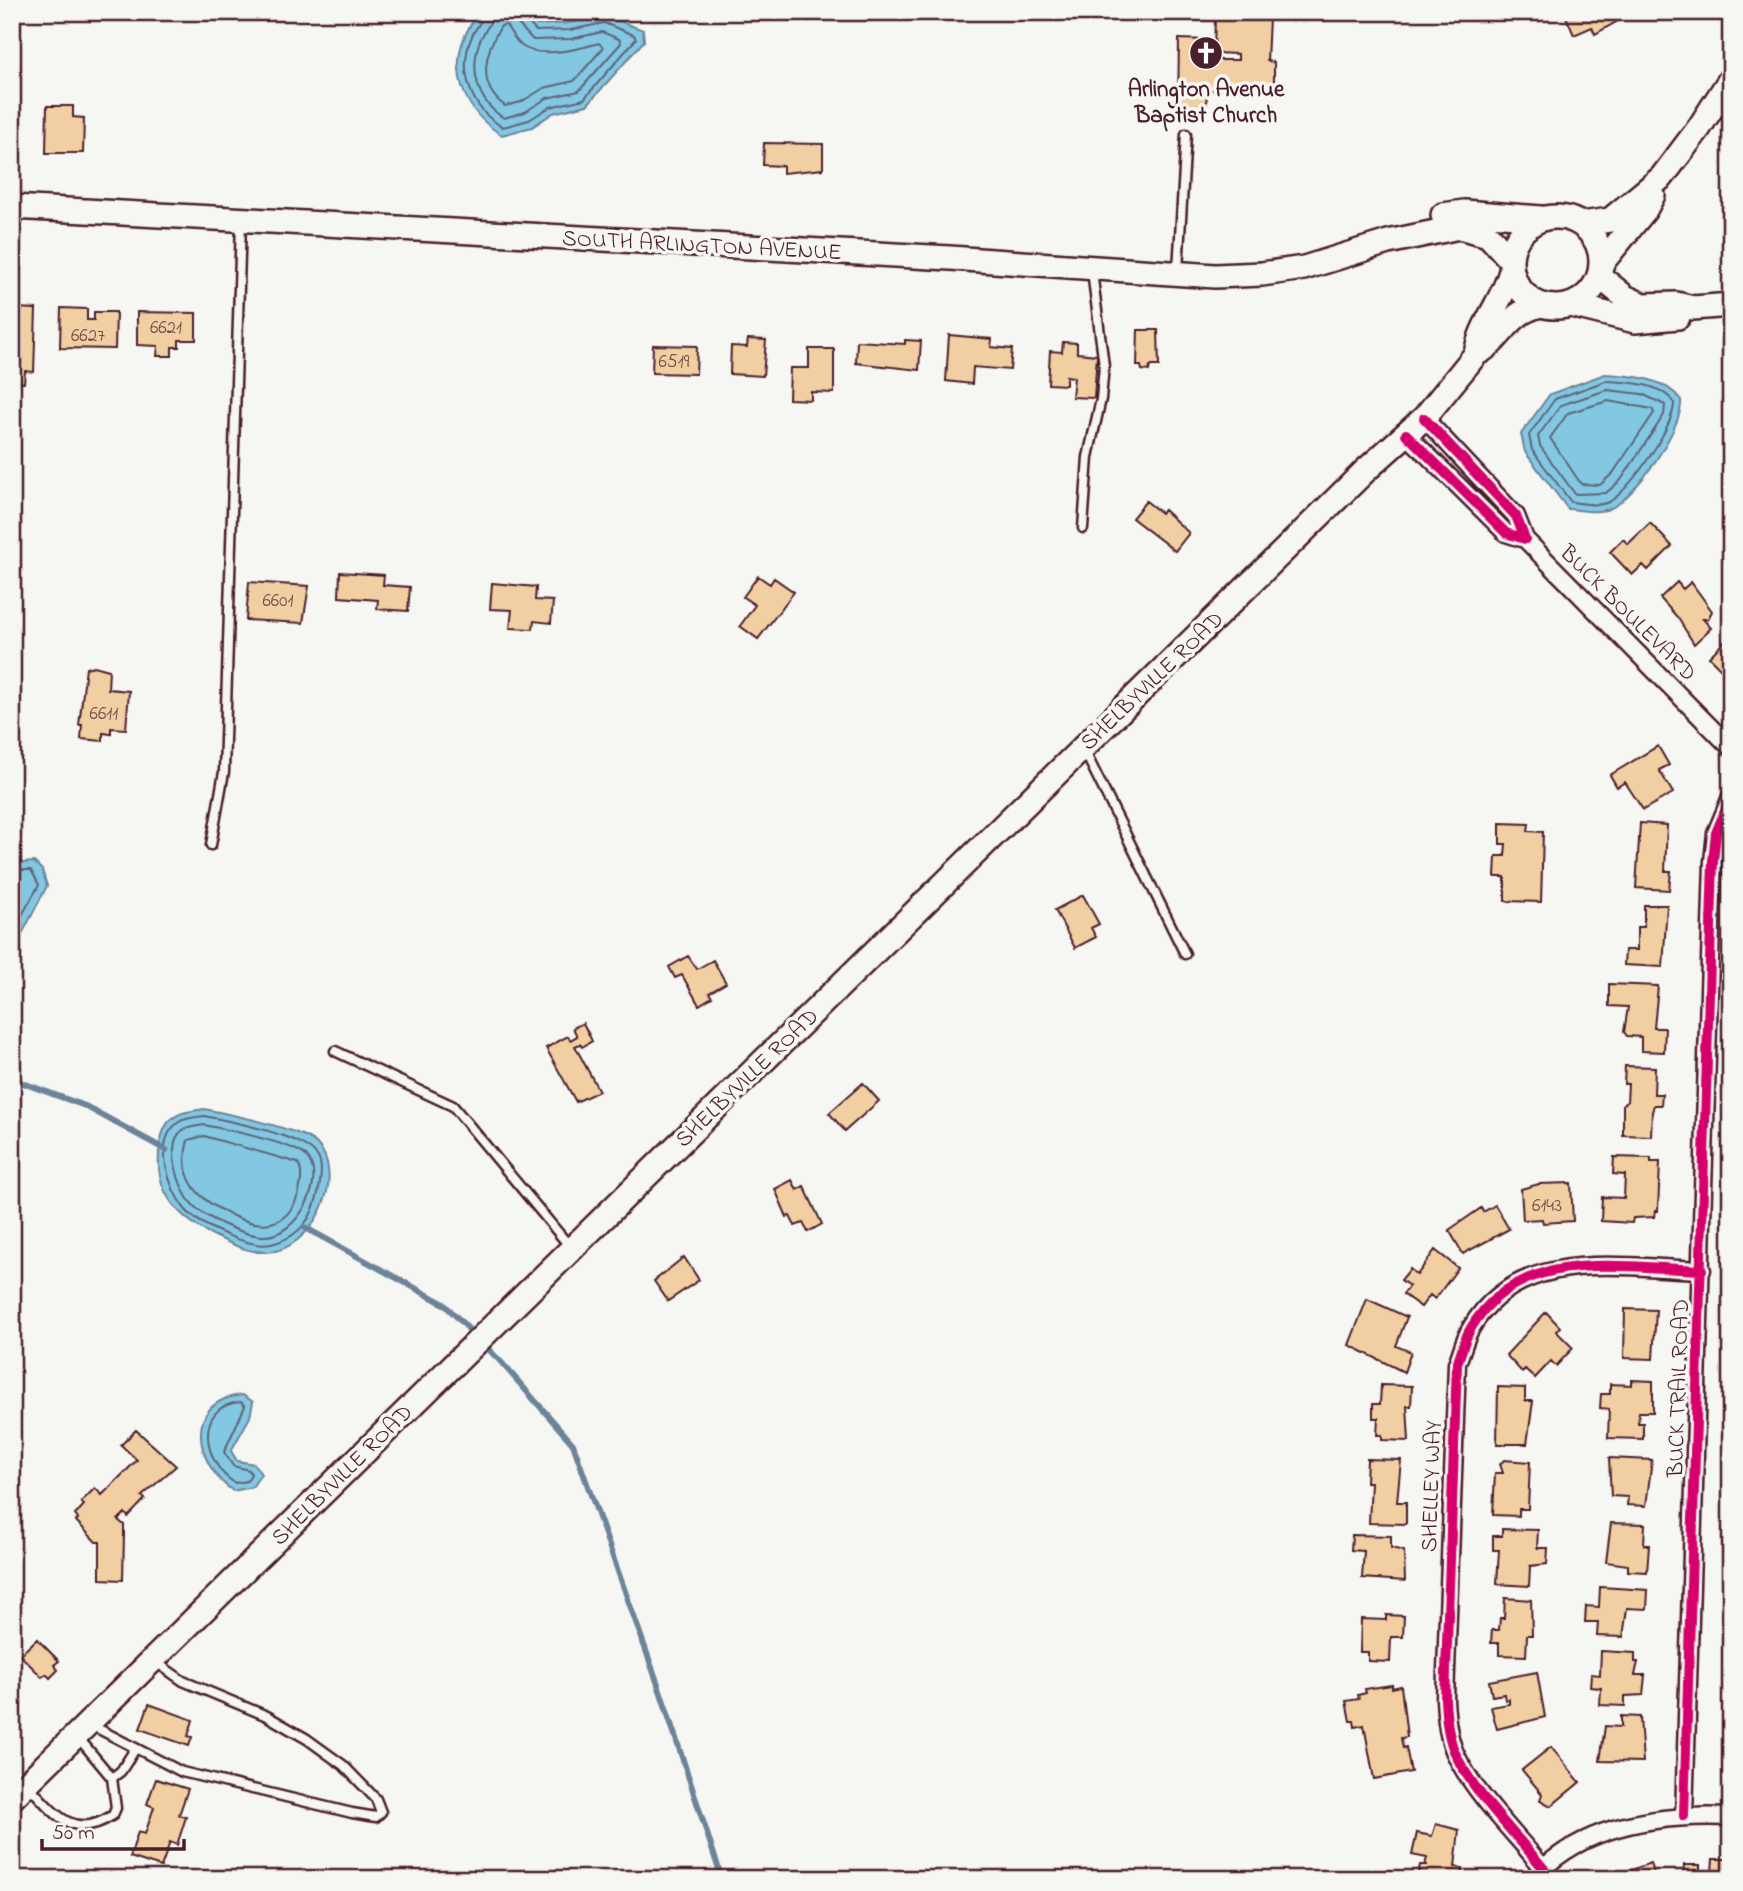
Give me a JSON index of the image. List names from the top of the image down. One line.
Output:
{"streets":{"main road":["SOUTH ARLINGTON AVENUE","SHELBYVILLE ROAD"],"street":["BUCK BOULEVARD","BUCK TRAIL ROAD","SHELLEY WAY"]},"crossings":[["BUCK BOULEVARD","SHELBYVILLE ROAD"],["BUCK TRAIL ROAD","SHELLEY WAY"]],"places":{"church":["Arlington Avenue Baptist Church"]},"house_numbers":["6621","6627","6519","6601","6611","6143"],"scale_bar":"50 m"}
